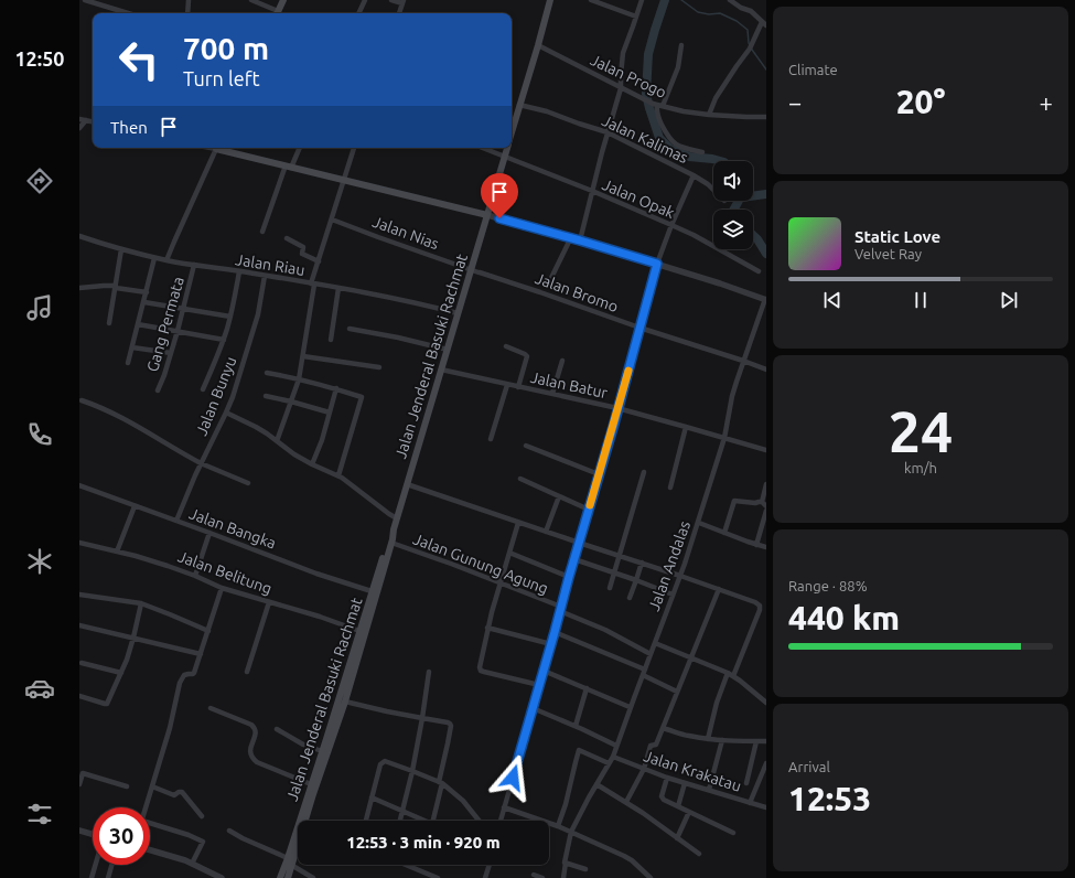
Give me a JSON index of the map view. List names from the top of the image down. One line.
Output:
{"streets":{"main road":["Jalan Jenderal Basuki Rachmat"],"street":["Jalan Progo","Jalan Kalimas","Jalan Opak","Jalan Nias","Jalan Riau","Jalan Bromo","Gang Permata","Jalan Batur","Jalan Bunyu","Jalan Bangka","Jalan Gunung Agung","Jalan Andalas","Jalan Belitung","Jalan Krakatau"]},"crossings":[["Jalan Progo","Jalan Jenderal Basuki Rachmat"],["Jalan Kalimas","Jalan Opak"],["Jalan Kalimas","Jalan Bromo"],["Jalan Kalimas","Jalan Jenderal Basuki Rachmat"],["Jalan Kalimas","Jalan Batur"],["Jalan Kalimas","Jalan Gunung Agung"],["Jalan Opak","Jalan Jenderal Basuki Rachmat"],["Jalan Nias","Jalan Bromo"],["Jalan Nias","Jalan Jenderal Basuki Rachmat"],["Jalan Riau","Gang Permata"],["Jalan Riau","Jalan Jenderal Basuki Rachmat"],["Jalan Riau","Jalan Bunyu"],["Jalan Bromo","Jalan Jenderal Basuki Rachmat"],["Jalan Bromo","Jalan Andalas"],["Jalan Jenderal Basuki Rachmat","Jalan Batur"],["Jalan Jenderal Basuki Rachmat","Jalan Bangka"],["Jalan Jenderal Basuki Rachmat","Jalan Gunung Agung"],["Jalan Jenderal Basuki Rachmat","Jalan Belitung"],["Jalan Batur","Jalan Andalas"],["Jalan Bunyu","Jalan Bangka"],["Jalan Gunung Agung","Jalan Andalas"],["Jalan Andalas","Jalan Krakatau"]],"page":{"tabs":"12:50","tile":["Climate",["24","km/h"],["Range · 88%","440 km"],["Arrival","12:53"]],"turn":["700 m","Turn left"],"heat":["−","20°","+"],"then":"Then","song":["Static Love","Velvet Ray"],"limit":"30","trip":"12:53 · 3 min · 920 m"}}
